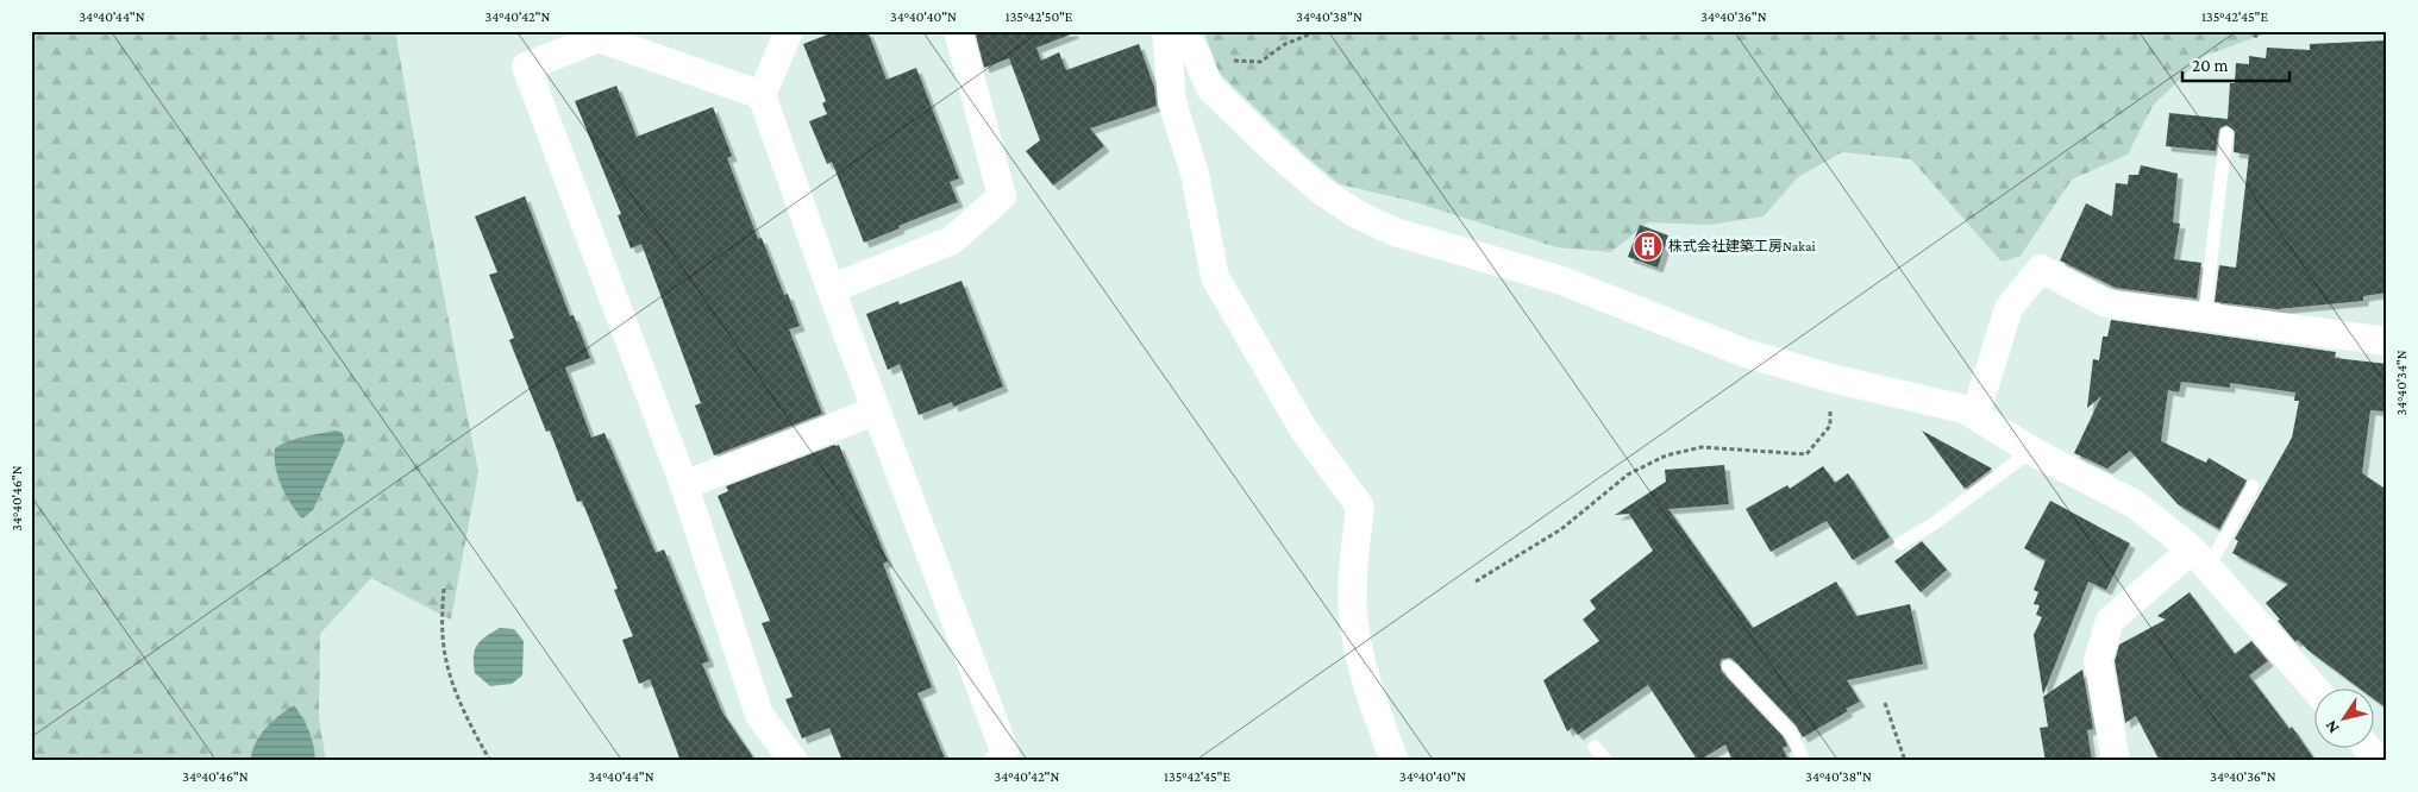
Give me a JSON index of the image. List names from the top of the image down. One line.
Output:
{"places":{"building":["株式会社建築工房Nakai"]},"scale_bar":"20 m","north":"bottom left","coordinates":["34°40'44\"N","34°40'42\"N","34°40'40\"N","135°42'50\"E","34°40'38\"N","34°40'36\"N","135°42'45\"E","34°40'34\"N","34°40'46\"N"]}
